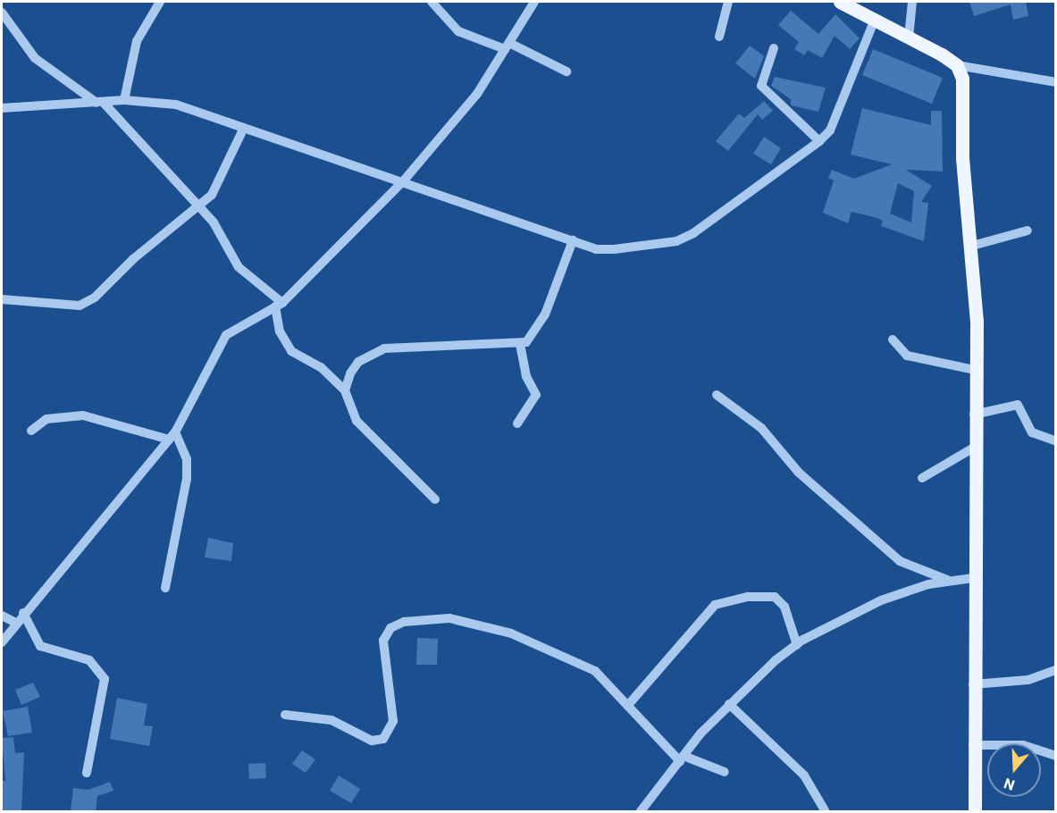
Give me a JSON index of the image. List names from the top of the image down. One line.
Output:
{"north":"bottom"}
